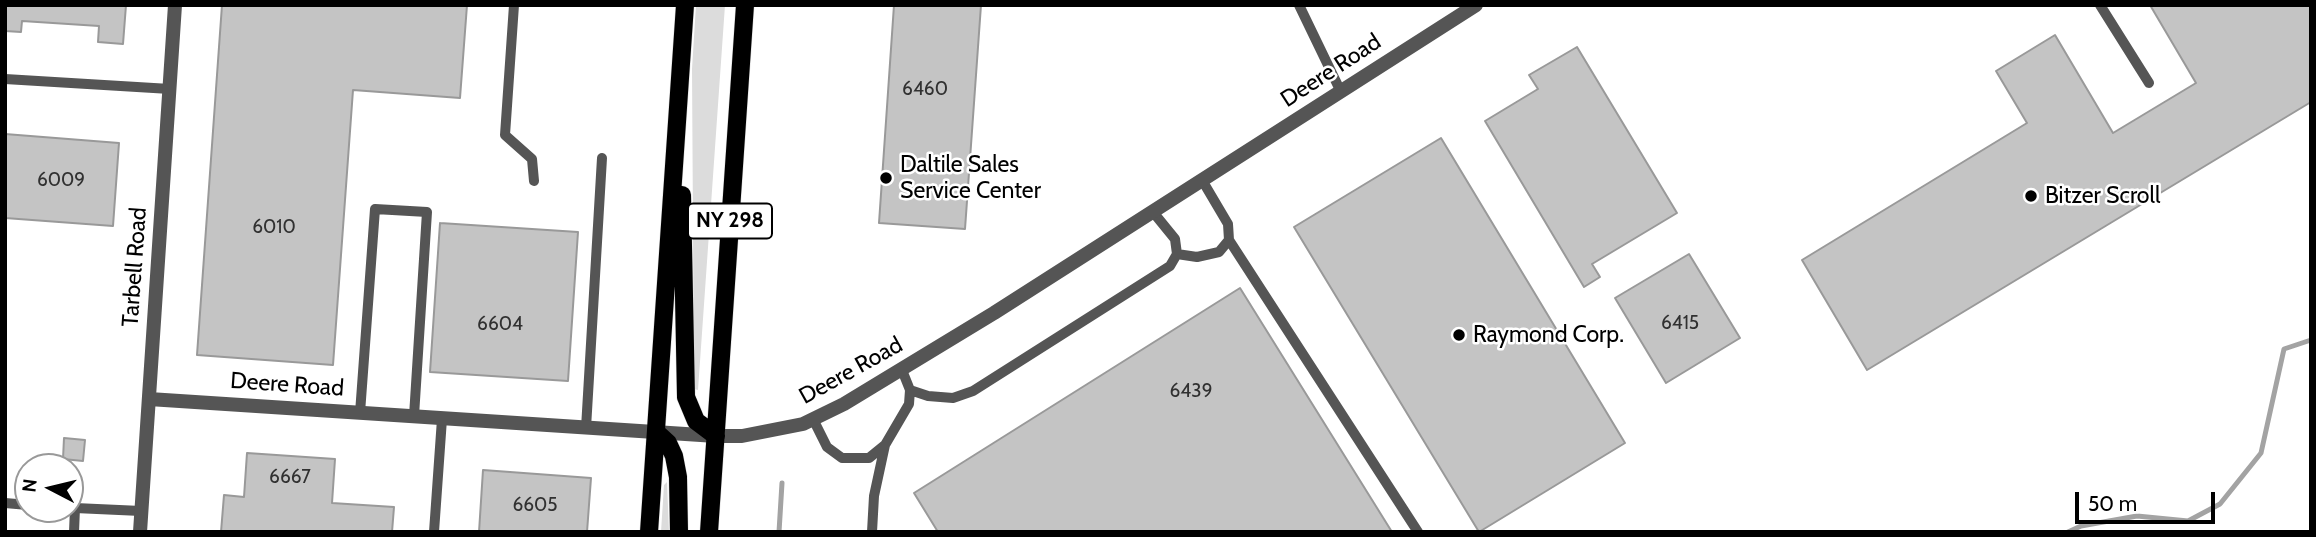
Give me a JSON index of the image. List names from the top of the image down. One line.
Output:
{"streets":{"main road":["NY 298"],"street":["Deere Road","Tarbell Road"]},"crossings":[["Deere Road","NY 298"],["Deere Road","Tarbell Road"]],"places":["Daltile Sales Service Center","Bitzer Scroll","Raymond Corp."],"house_numbers":["6460","6009","6010","6415","6604","6439","6667","6605"],"scale_bar":"50 m","north":"left"}
